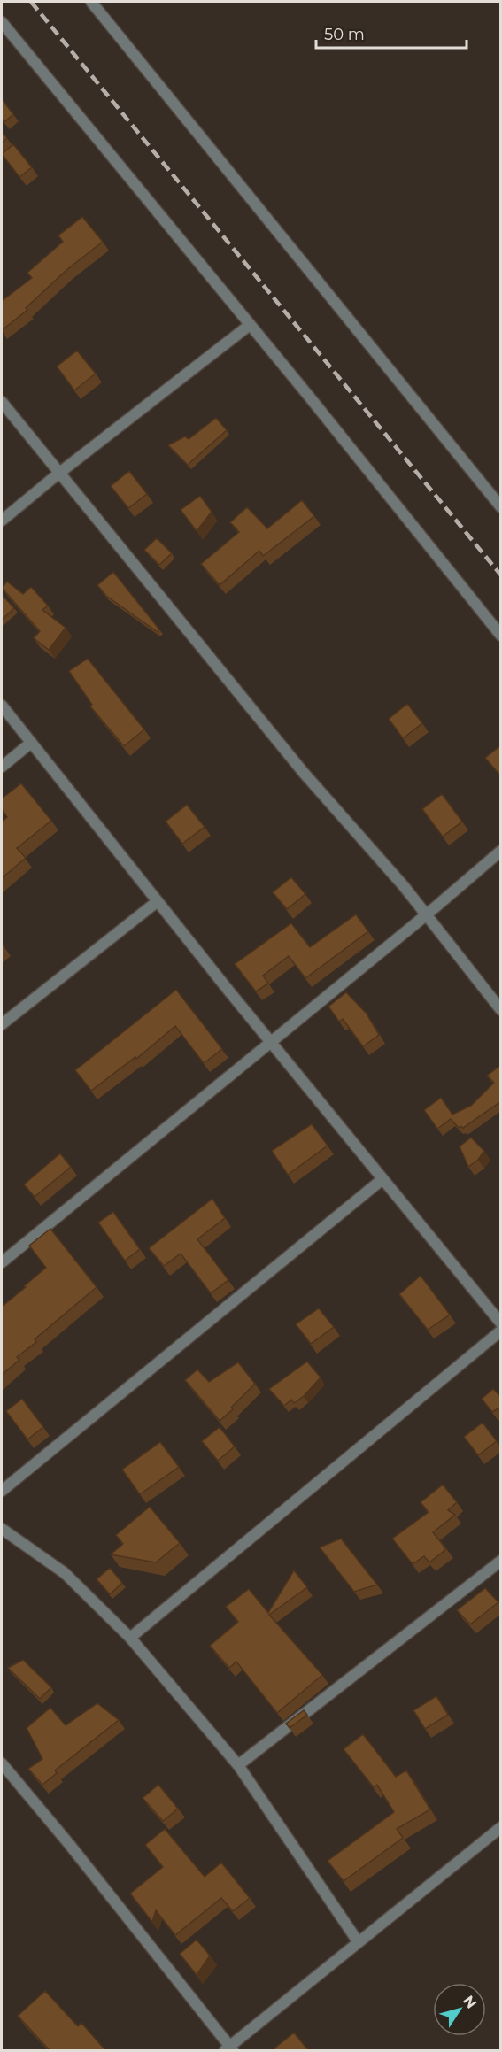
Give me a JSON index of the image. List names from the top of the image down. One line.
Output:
{"scale_bar":"50 m","north":"top right"}
